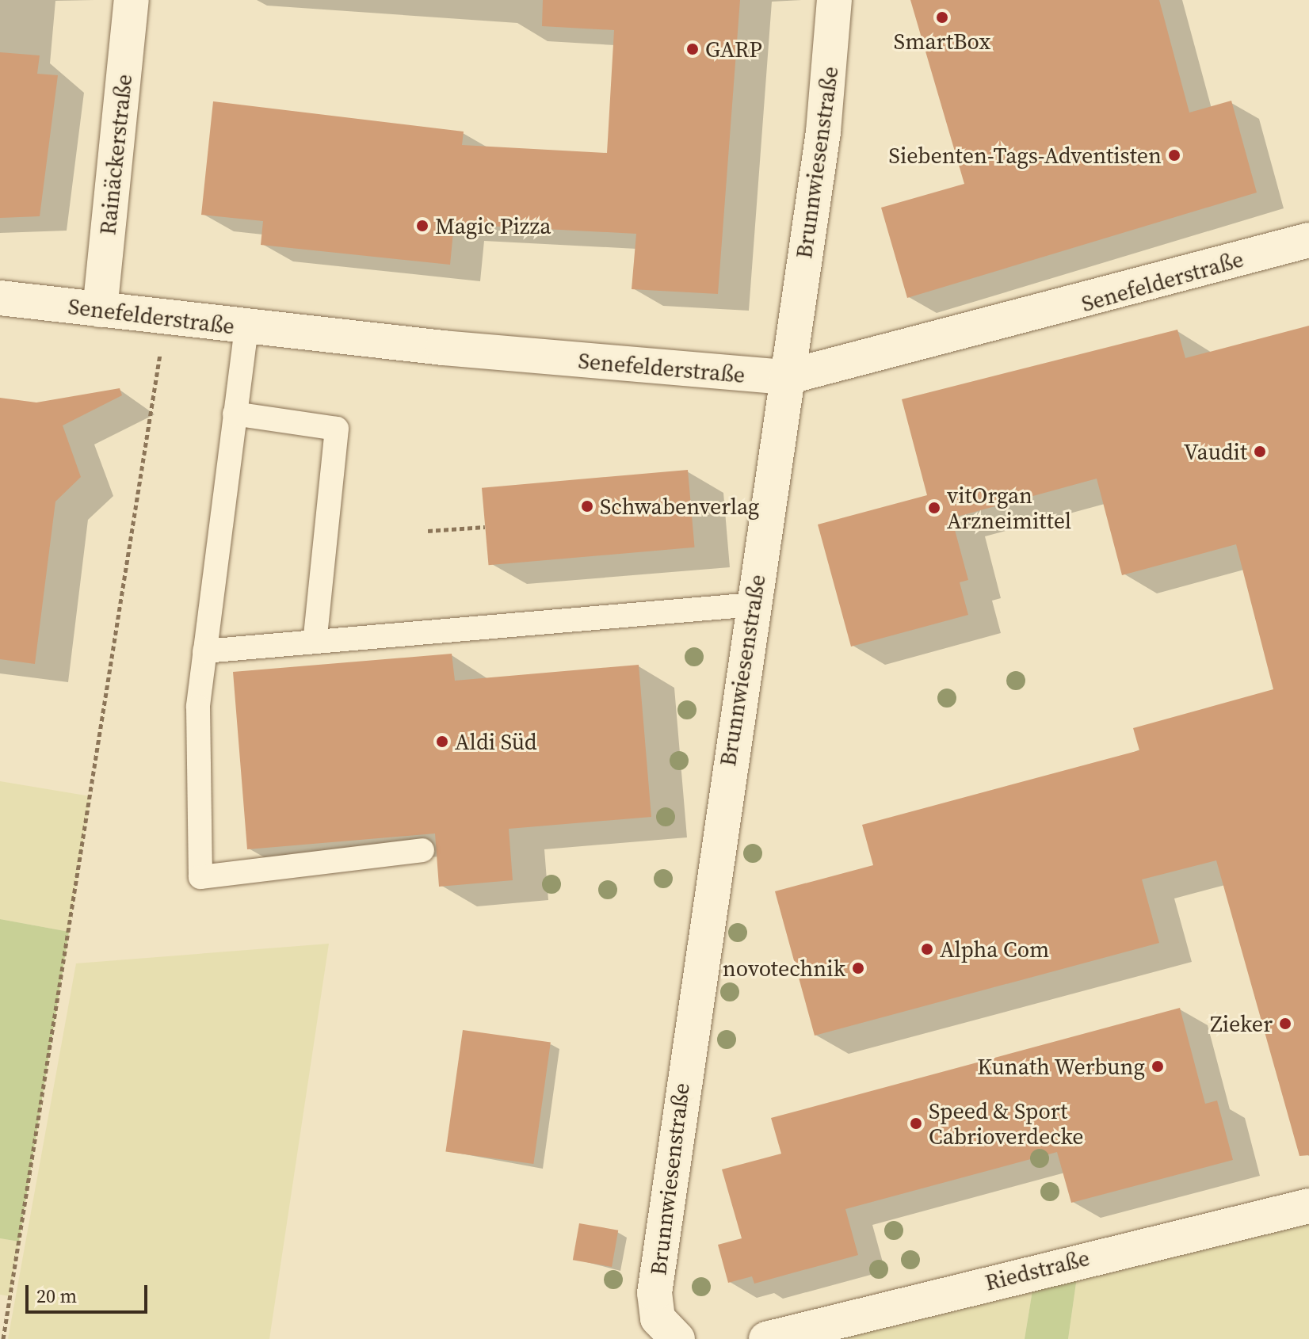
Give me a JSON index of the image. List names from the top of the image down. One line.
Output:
{"streets":{"street":["Rainäckerstraße","Brunnwiesenstraße","Senefelderstraße","Riedstraße"]},"crossings":[["Rainäckerstraße","Senefelderstraße"],["Brunnwiesenstraße","Senefelderstraße"]],"places":["SmartBox","GARP","Siebenten-Tags-Adventisten","Magic Pizza","Vaudit","Schwabenverlag","vitOrgan Arzneimittel","Aldi Süd","Alpha Com","novotechnik","Zieker","Kunath Werbung","Speed & Sport Cabrioverdecke"],"scale_bar":"20 m"}
